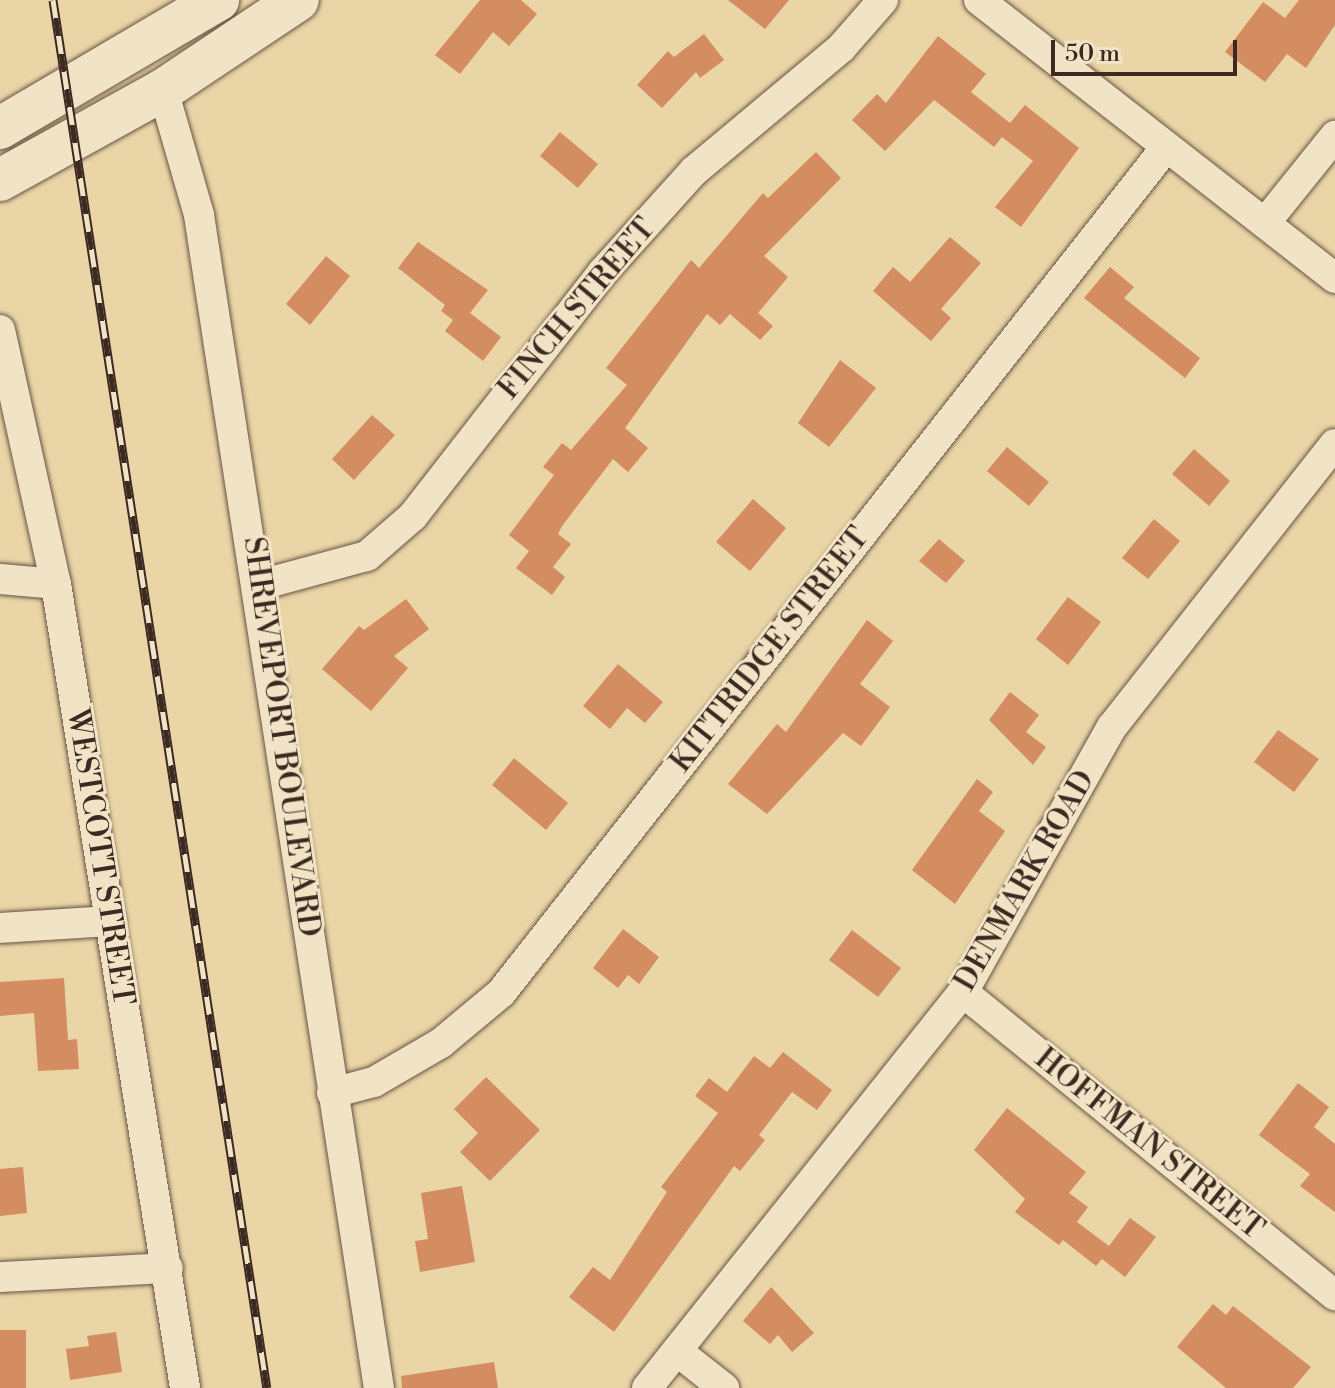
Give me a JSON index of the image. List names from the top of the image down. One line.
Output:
{"streets":{"street":["FINCH STREET","KITTRIDGE STREET","SHREVEPORT BOULEVARD","WESTCOTT STREET","DENMARK ROAD","HOFFMAN STREET"]},"crossings":[["FINCH STREET","SHREVEPORT BOULEVARD"],["KITTRIDGE STREET","SHREVEPORT BOULEVARD"],["DENMARK ROAD","HOFFMAN STREET"]],"scale_bar":"50 m"}
